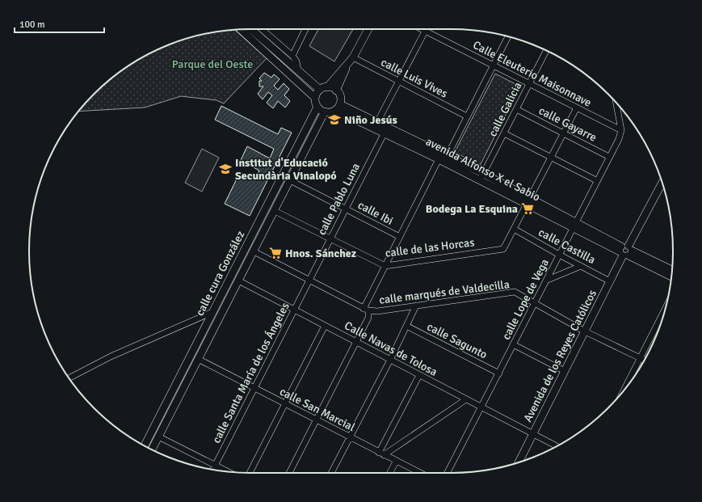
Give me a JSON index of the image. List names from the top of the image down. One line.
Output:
{"streets":{"main road":["avenida Alfonso X el Sabio","calle cura González","Avenida de los Reyes Católicos"],"street":["Calle Eleuterio Maisonnave","calle Luis Vives","calle Galicia","calle Gayarre","calle Pablo Luna","calle Ibi","calle Castilla","calle de las Horcas","calle marqués de Valdecilla","calle Lope de Vega","calle Sagunto","Calle Navas de Tolosa","calle Santa María de los Ángeles","calle San Marcial"]},"crossings":[["Calle Eleuterio Maisonnave","calle Galicia"],["Calle Eleuterio Maisonnave","calle de las Horcas"],["Calle Eleuterio Maisonnave","calle Lope de Vega"],["calle Galicia","calle Gayarre"],["calle Galicia","avenida Alfonso X el Sabio"],["calle Gayarre","calle de las Horcas"],["calle Gayarre","calle Lope de Vega"],["avenida Alfonso X el Sabio","calle Pablo Luna"],["avenida Alfonso X el Sabio","calle de las Horcas"],["avenida Alfonso X el Sabio","calle cura González"],["avenida Alfonso X el Sabio","calle Lope de Vega"],["avenida Alfonso X el Sabio","Avenida de los Reyes Católicos"],["calle Pablo Luna","calle Ibi"],["calle Pablo Luna","calle de las Horcas"],["calle Pablo Luna","calle marqués de Valdecilla"],["calle Pablo Luna","calle Santa María de los Ángeles"],["calle Ibi","calle cura González"],["calle Castilla","calle de las Horcas"],["calle Castilla","calle Lope de Vega"],["calle Castilla","Avenida de los Reyes Católicos"],["calle de las Horcas","calle cura González"],["calle cura González","calle marqués de Valdecilla"],["calle cura González","Calle Navas de Tolosa"],["calle cura González","calle San Marcial"],["calle marqués de Valdecilla","calle Lope de Vega"],["calle marqués de Valdecilla","Avenida de los Reyes Católicos"],["calle marqués de Valdecilla","calle Santa María de los Ángeles"],["calle Lope de Vega","calle Sagunto"],["calle Lope de Vega","Calle Navas de Tolosa"],["Calle Navas de Tolosa","Avenida de los Reyes Católicos"],["Calle Navas de Tolosa","calle Santa María de los Ángeles"],["calle Santa María de los Ángeles","calle San Marcial"]],"parks":["Parque del Oeste"],"places":{"school or university":["Niño Jesús","Institut d'Educació Secundària Vinalopó"],"supermarket":["Bodega La Esquina","Hnos. Sánchez"]},"scale_bar":"100 m"}
